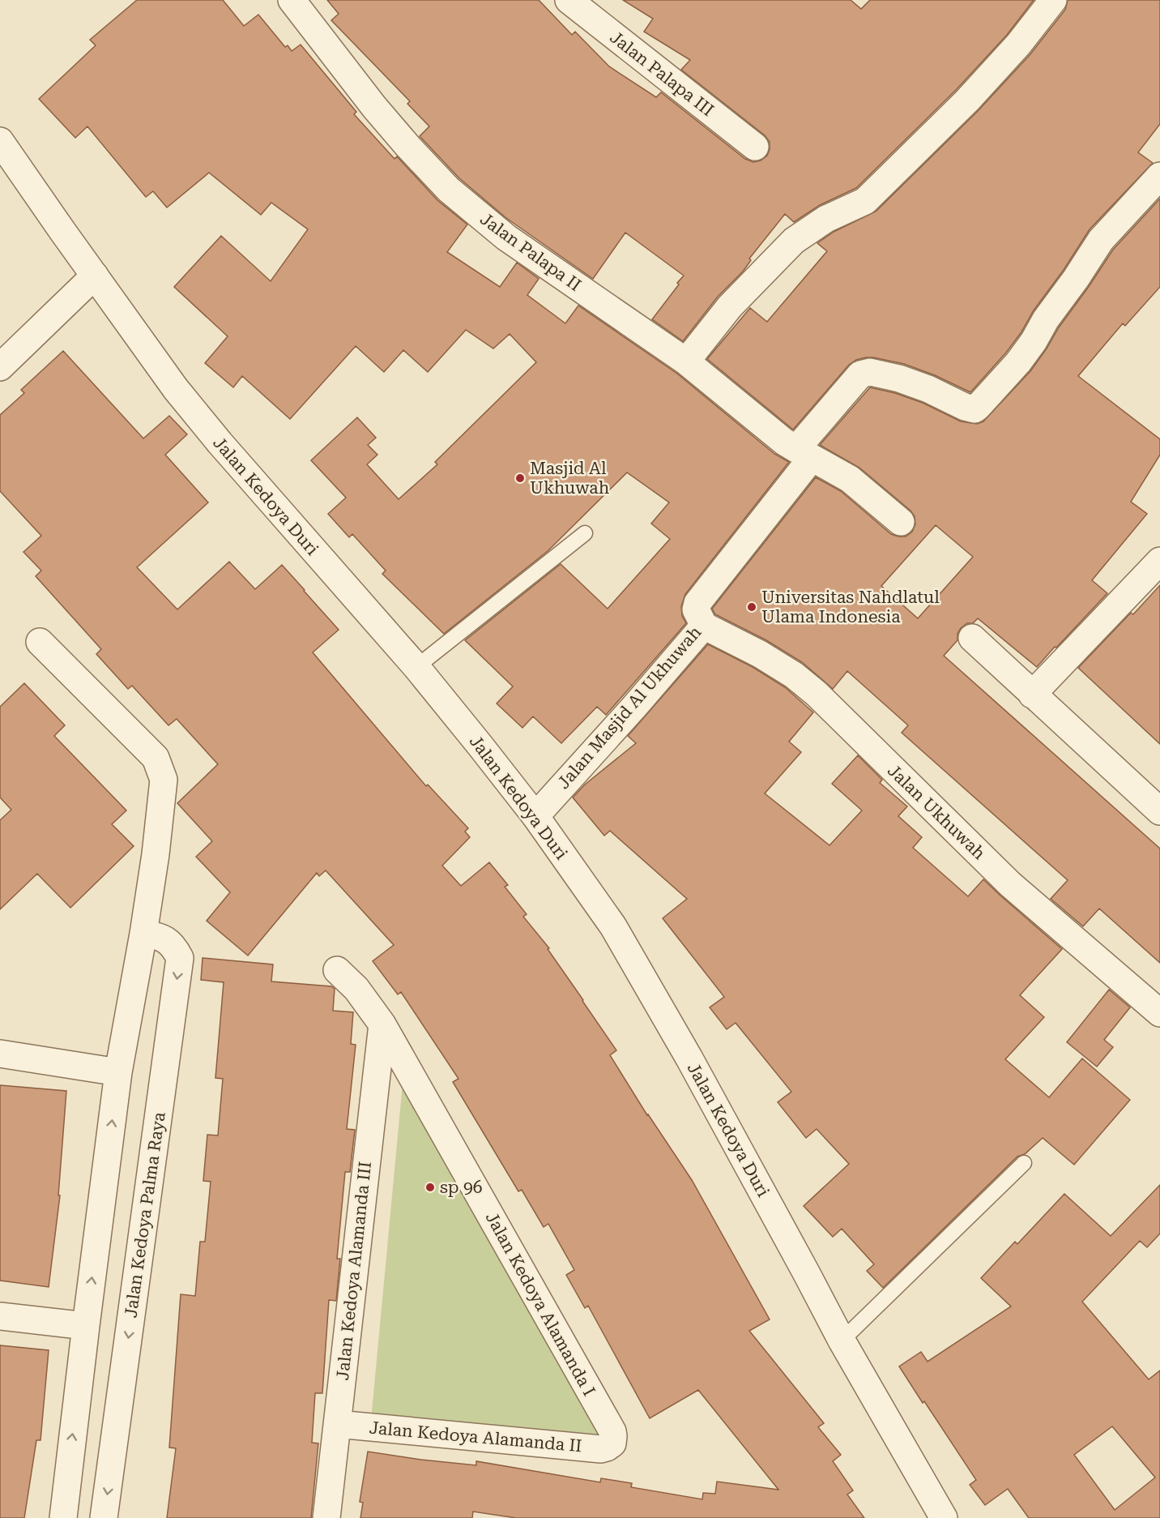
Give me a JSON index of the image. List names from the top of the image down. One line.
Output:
{"streets":{"street":["Jalan Palapa III","Jalan Palapa II","Jalan Kedoya Duri","Jalan Masjid Al Ukhuwah","Jalan Ukhuwah","Jalan Kedoya Palma Raya","Jalan Kedoya Alamanda III","Jalan Kedoya Alamanda I","Jalan Kedoya Alamanda II"]},"crossings":[["Jalan Palapa II","Jalan Masjid Al Ukhuwah"],["Jalan Kedoya Duri","Jalan Masjid Al Ukhuwah"],["Jalan Masjid Al Ukhuwah","Jalan Ukhuwah"],["Jalan Kedoya Alamanda III","Jalan Kedoya Alamanda I"],["Jalan Kedoya Alamanda III","Jalan Kedoya Alamanda II"],["Jalan Kedoya Alamanda I","Jalan Kedoya Alamanda II"]],"places":["Masjid Al Ukhuwah","Universitas Nahdlatul Ulama Indonesia","sp 96"]}
